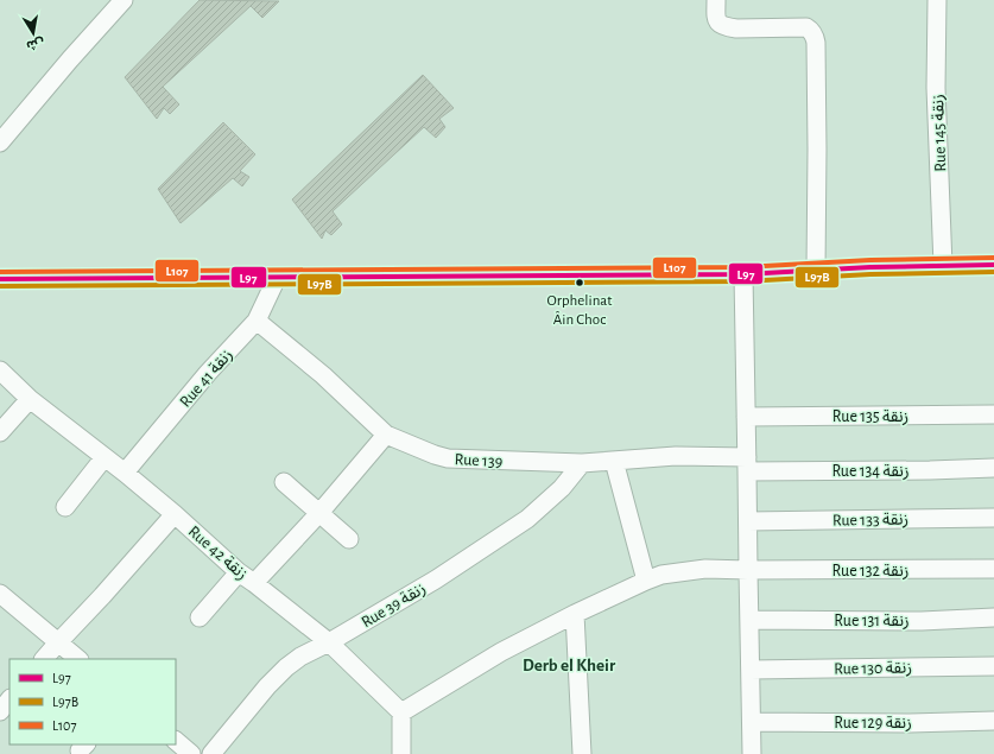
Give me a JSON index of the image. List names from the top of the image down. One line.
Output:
{"streets":{"street":["Rue 145 زنقة","Rue 41 زنقة","Rue 135 زنقة","Rue 139","Rue 134 زنقة","Rue 133 زنقة","Rue 42 زنقة","Rue 132 زنقة","Rue 39 زنقة","Rue 131 زنقة","Rue 130 زنقة","Rue 129 زنقة"]},"crossings":[["Rue 41 زنقة","Rue 139"],["Rue 41 زنقة","Rue 42 زنقة"],["Rue 139","Rue 134 زنقة"],["Rue 139","Rue 39 زنقة"],["Rue 42 زنقة","Rue 132 زنقة"],["Rue 42 زنقة","Rue 39 زنقة"]],"districts":["Derb el Kheir"],"places":["Orphelinat Âin Choc"],"lines":["transit line L107","transit line L97","transit line L97B"],"legend":["L97","L97B","L107"],"north":"bottom"}
